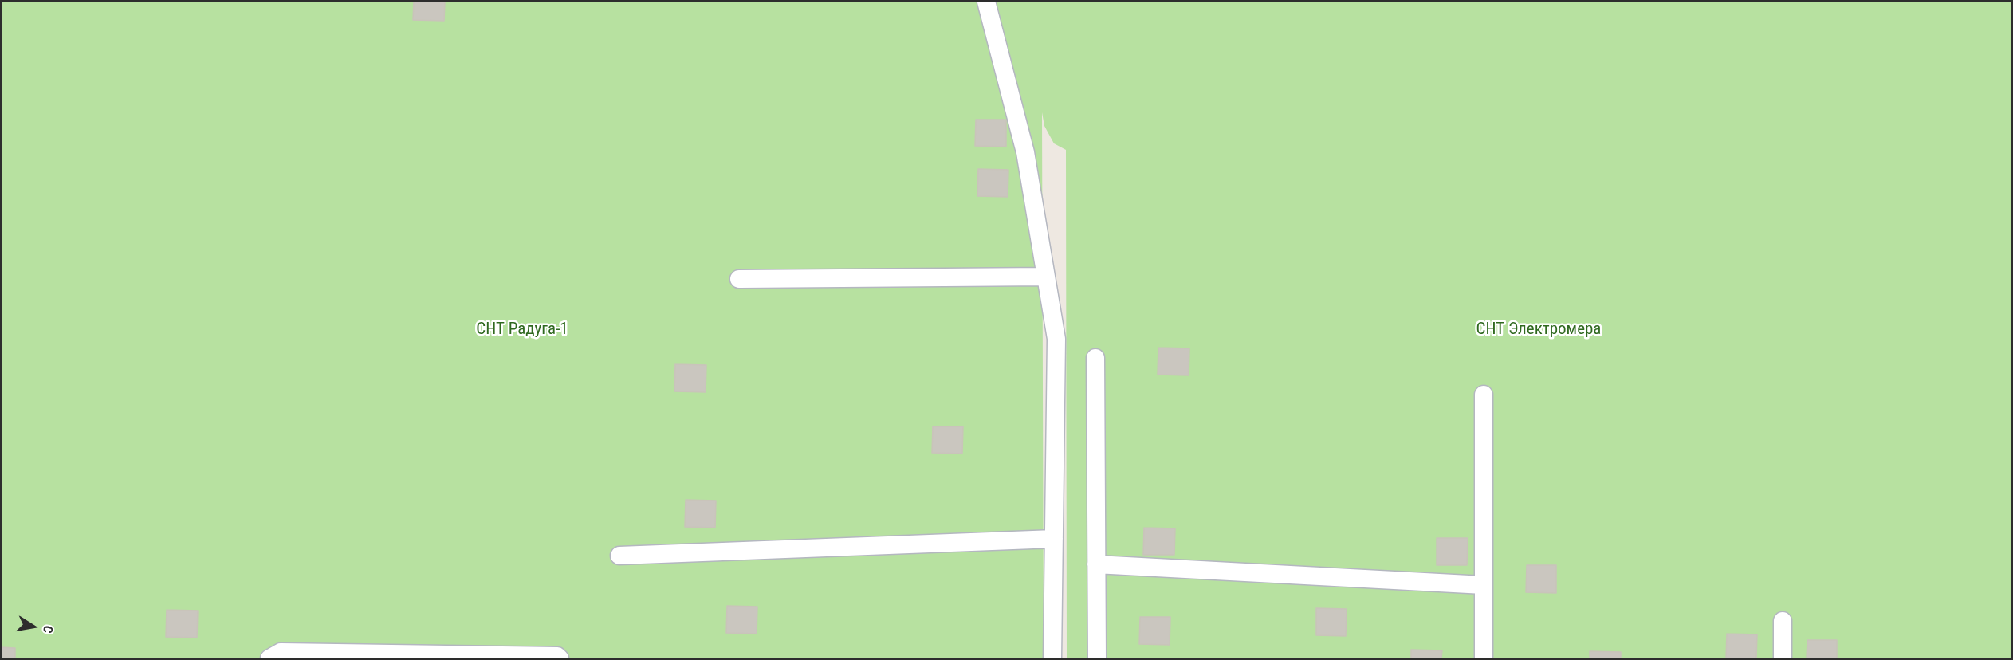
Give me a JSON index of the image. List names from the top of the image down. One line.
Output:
{"parks":["СНТ Радуга-1","СНТ Электромера"],"north":"right"}
